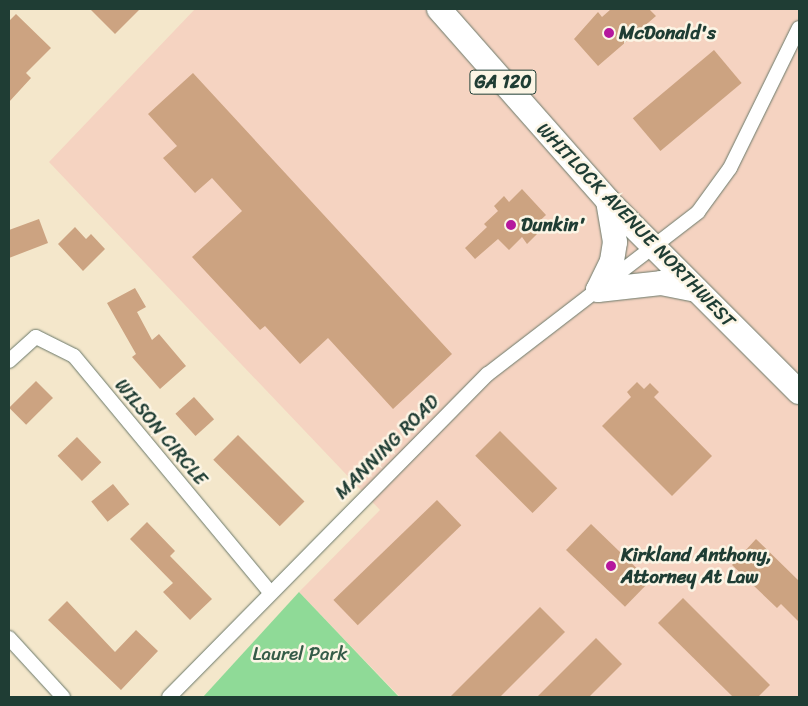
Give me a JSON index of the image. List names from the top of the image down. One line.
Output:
{"streets":{"highway":["GA 120","WHITLOCK AVENUE NORTHWEST"],"street":["WILSON CIRCLE","MANNING ROAD"]},"crossings":[["WHITLOCK AVENUE NORTHWEST","MANNING ROAD"],["WILSON CIRCLE","MANNING ROAD"]],"parks":["Laurel Park"],"places":["McDonald's","Dunkin'","Kirkland Anthony, Attorney At Law"]}
